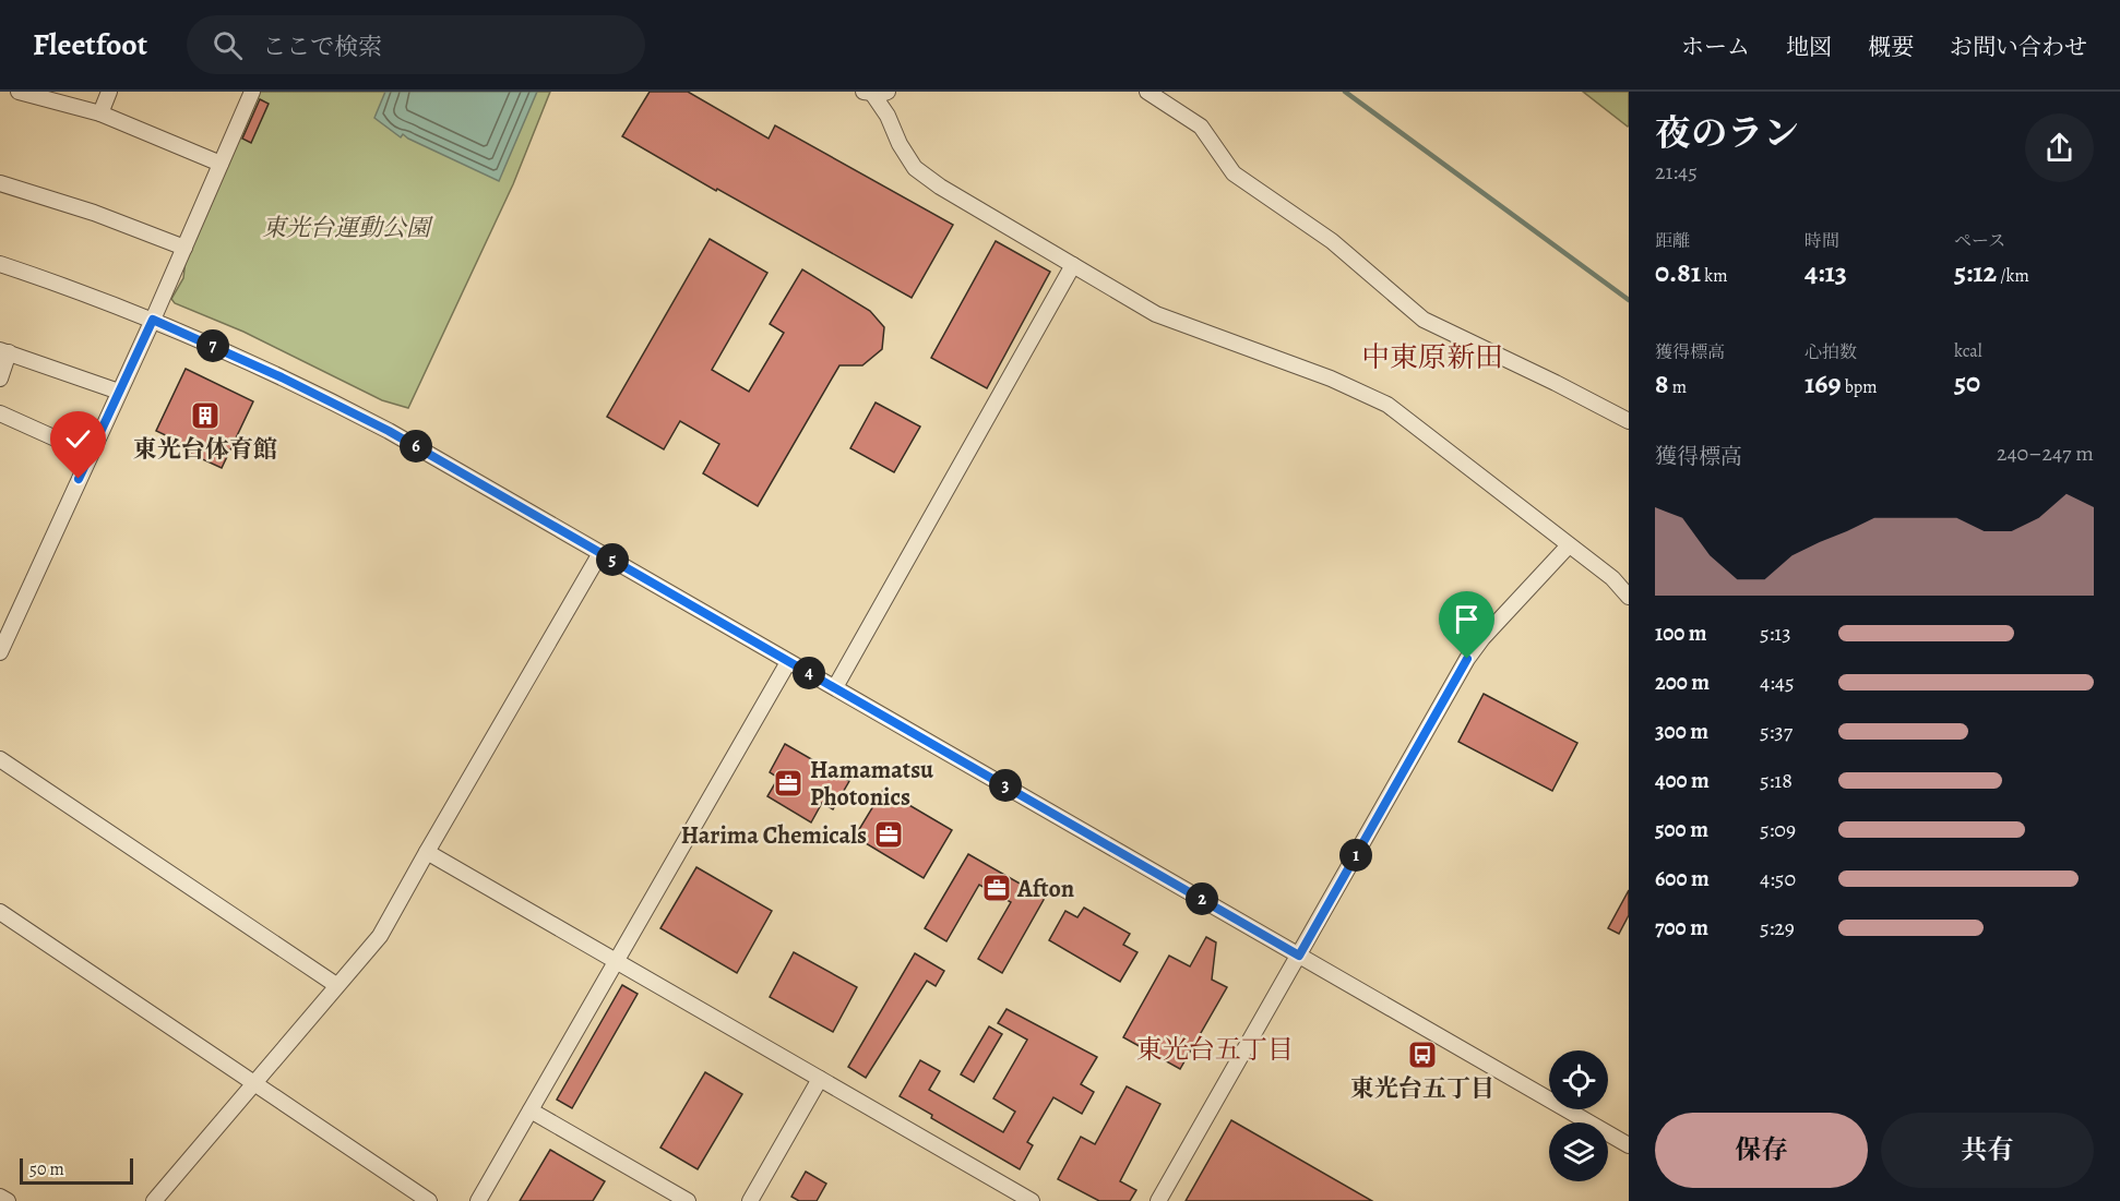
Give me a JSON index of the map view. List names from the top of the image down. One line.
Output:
{"districts":["中東原新田","東光台五丁目"],"parks":["東光台運動公園"],"places":{"building":["東光台体育館"],"office":["Hamamatsu Photonics","Harima Chemicals","Afton"],"bus stop":["東光台五丁目"]},"scale_bar":"50 m","page":{"header":"Fleetfoot","search":"ここで検索","nav":["ホーム","地図","概要","お問い合わせ"],"heading":["夜のラン","21:45"],"stats":[["距離","0.81 km"],["時間","4:13"],["ペース","5:12 /km"],["獲得標高","8 m"],["心拍数","169 bpm"],["kcal","50"]],"pins":["7","6","5","4","3","1","2"],"chart":["獲得標高","240–247 m"],"list":[{"name":"100 m","note":"5:13"},{"name":"200 m","note":"4:45"},{"name":"300 m","note":"5:37"},{"name":"400 m","note":"5:18"},{"name":"500 m","note":"5:09"},{"name":"600 m","note":"4:50"},{"name":"700 m","note":"5:29"}],"buttons":["保存","共有"],"scale":"50 m"}}
